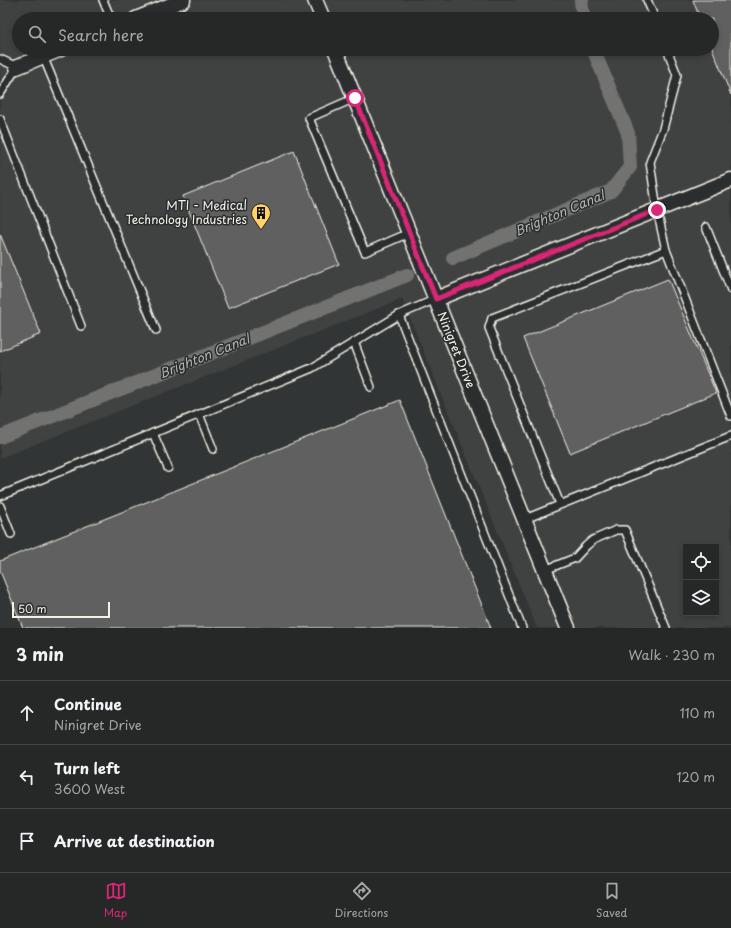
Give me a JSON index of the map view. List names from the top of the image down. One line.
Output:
{"streets":{"street":["Ninigret Drive"]},"water":["Brighton Canal"],"places":{"building":["MTI - Medical Technology Industries"]},"scale_bar":"50 m","page":{"search":"Search here","scale":"50 m","heading":["3 min","Walk · 230 m"],"list":[["Continue","Ninigret Drive","110 m"],["Turn left","3600 West","120 m"],"Arrive at destination"],"nav":["Map","Directions","Saved"]}}
